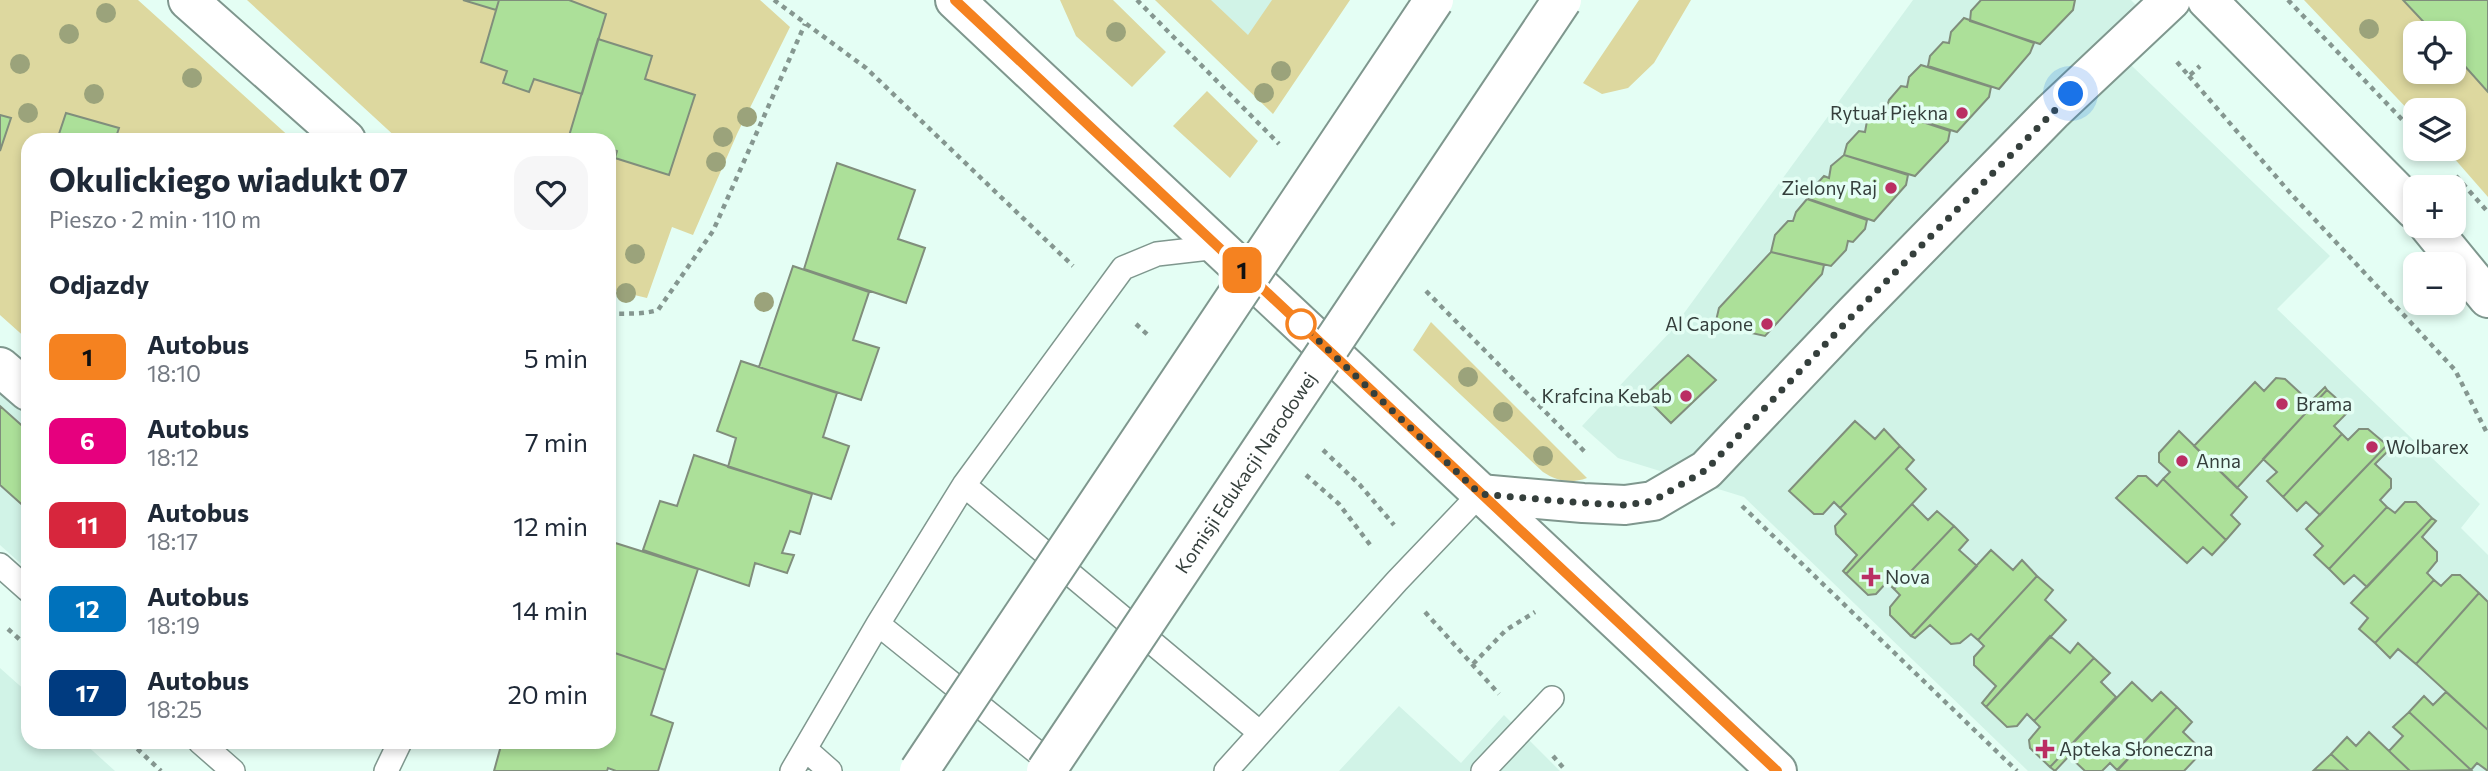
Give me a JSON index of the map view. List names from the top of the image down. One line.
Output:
{"streets":{"street":["Komisji Edukacji Narodowej"]},"places":{"other":["Rytuał Piękna","Zielony Raj","Al Capone","Krafcina Kebab","Brama","Wolbarex","Anna"],"health":["Nova","Apteka Słoneczna"]},"lines":["bus line 1"],"page":{"on_map":"1","map_buttons":["+","−"],"heading":[["Okulickiego wiadukt 07","Pieszo · 2 min · 110 m"],"Odjazdy"],"list":[{"mark":"1","name":"Autobus","note":"18:10","value":"5 min"},{"mark":"6","name":"Autobus","note":"18:12","value":"7 min"},{"mark":"11","name":"Autobus","note":"18:17","value":"12 min"},{"mark":"12","name":"Autobus","note":"18:19","value":"14 min"},{"mark":"17","name":"Autobus","note":"18:25","value":"20 min"}]}}
